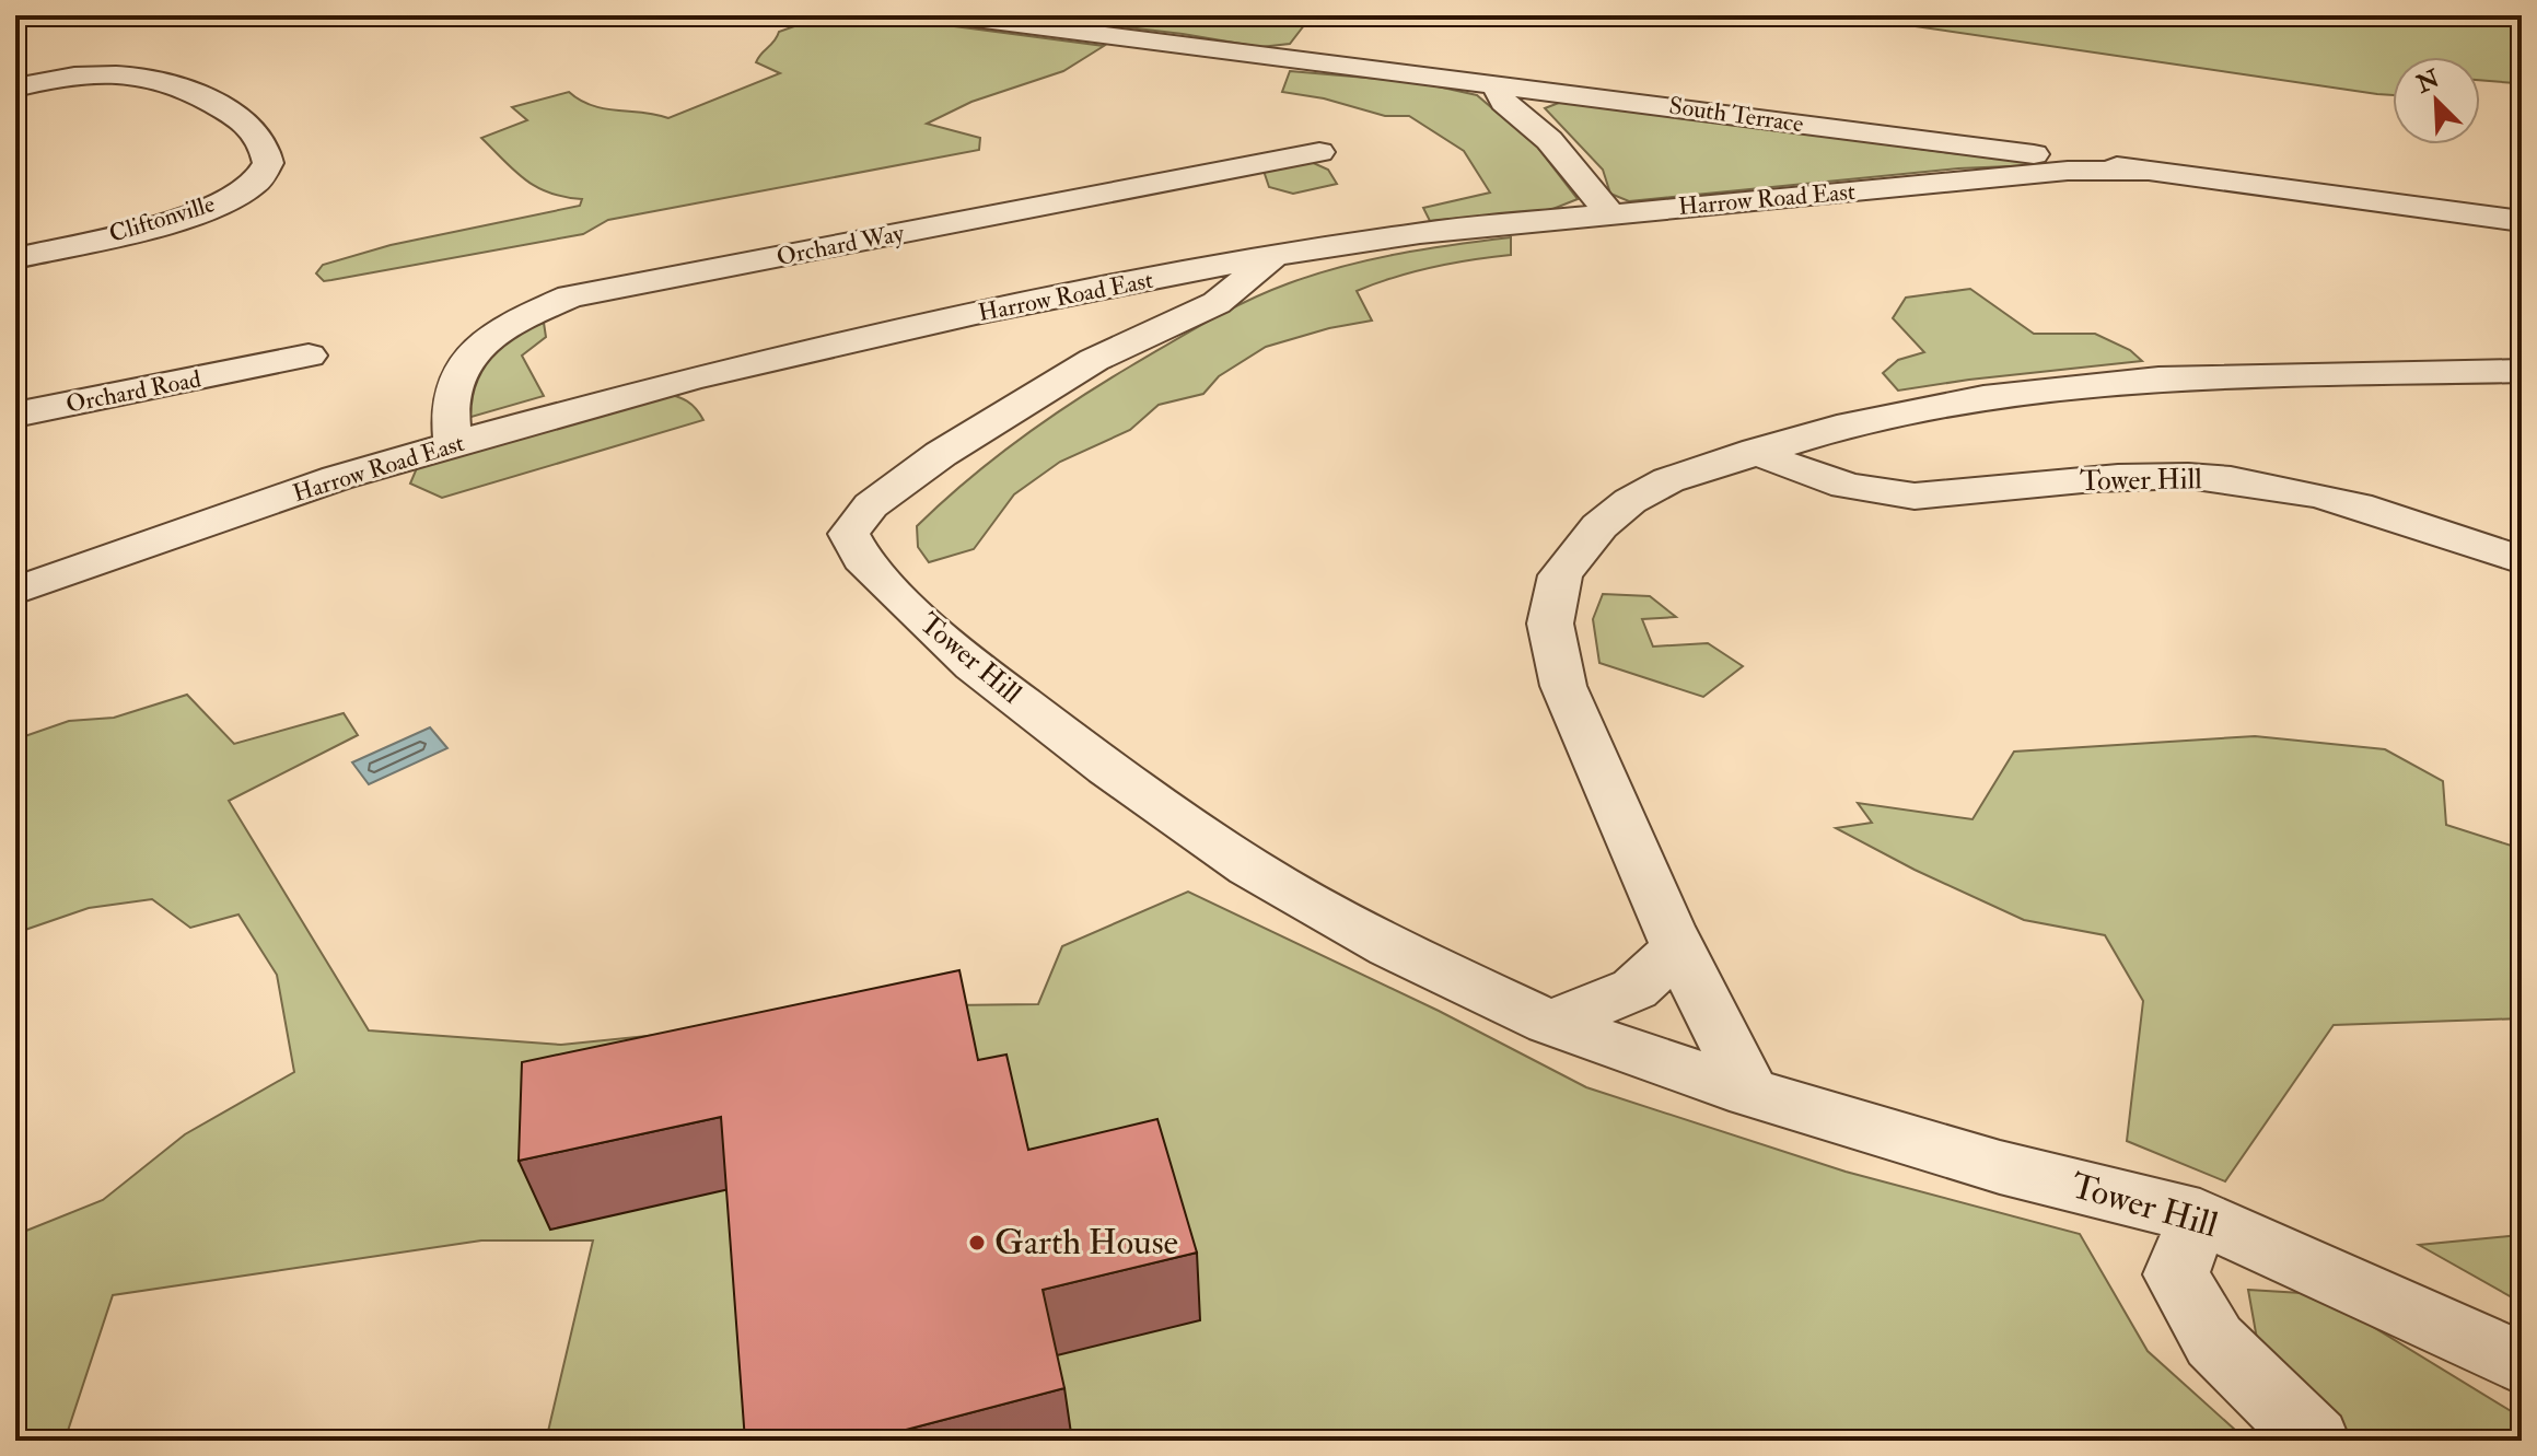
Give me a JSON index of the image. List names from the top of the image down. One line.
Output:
{"streets":{"street":["South Terrace","Harrow Road East","Cliftonville","Orchard Way","Orchard Road","Tower Hill"]},"crossings":[["South Terrace","Harrow Road East"],["Harrow Road East","Orchard Way"],["Harrow Road East","Tower Hill"]],"places":["Garth House"],"north":"top left"}
